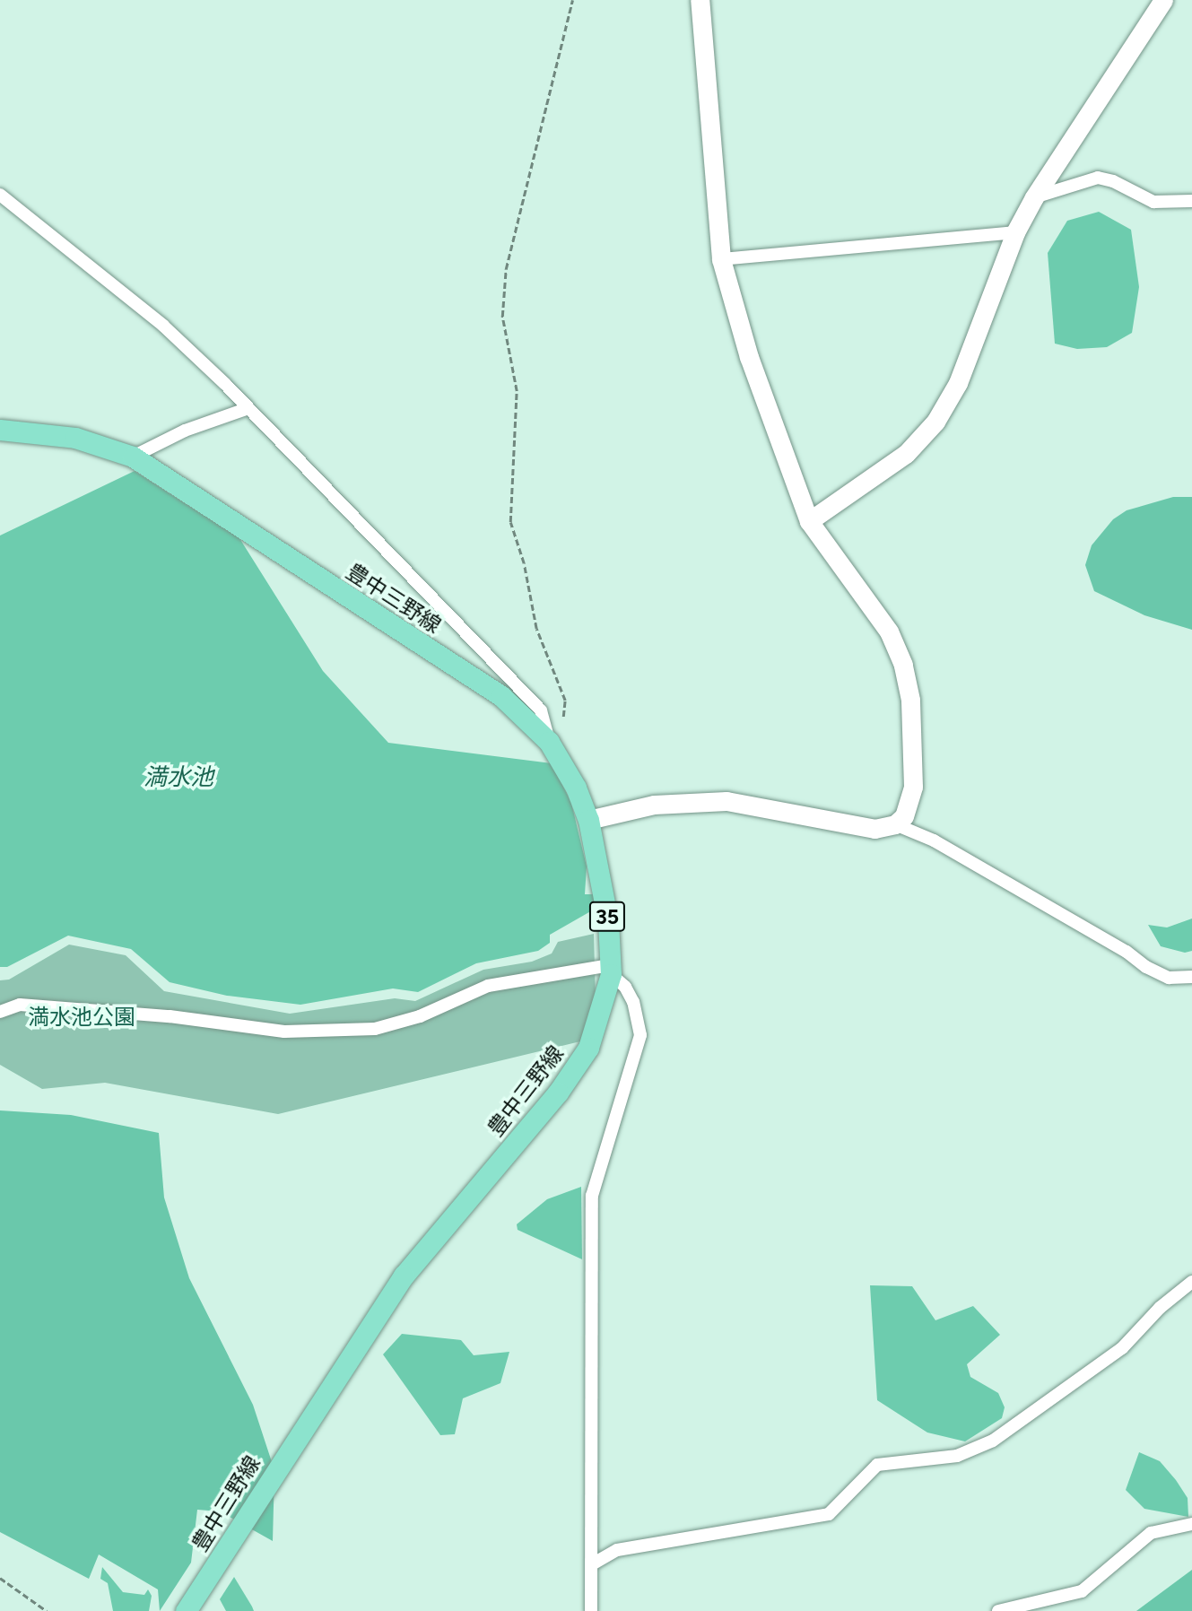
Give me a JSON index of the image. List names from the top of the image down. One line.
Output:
{"streets":{"main road":["豊中三野線","35"]},"water":["満水池"],"parks":["満水池公園"]}
